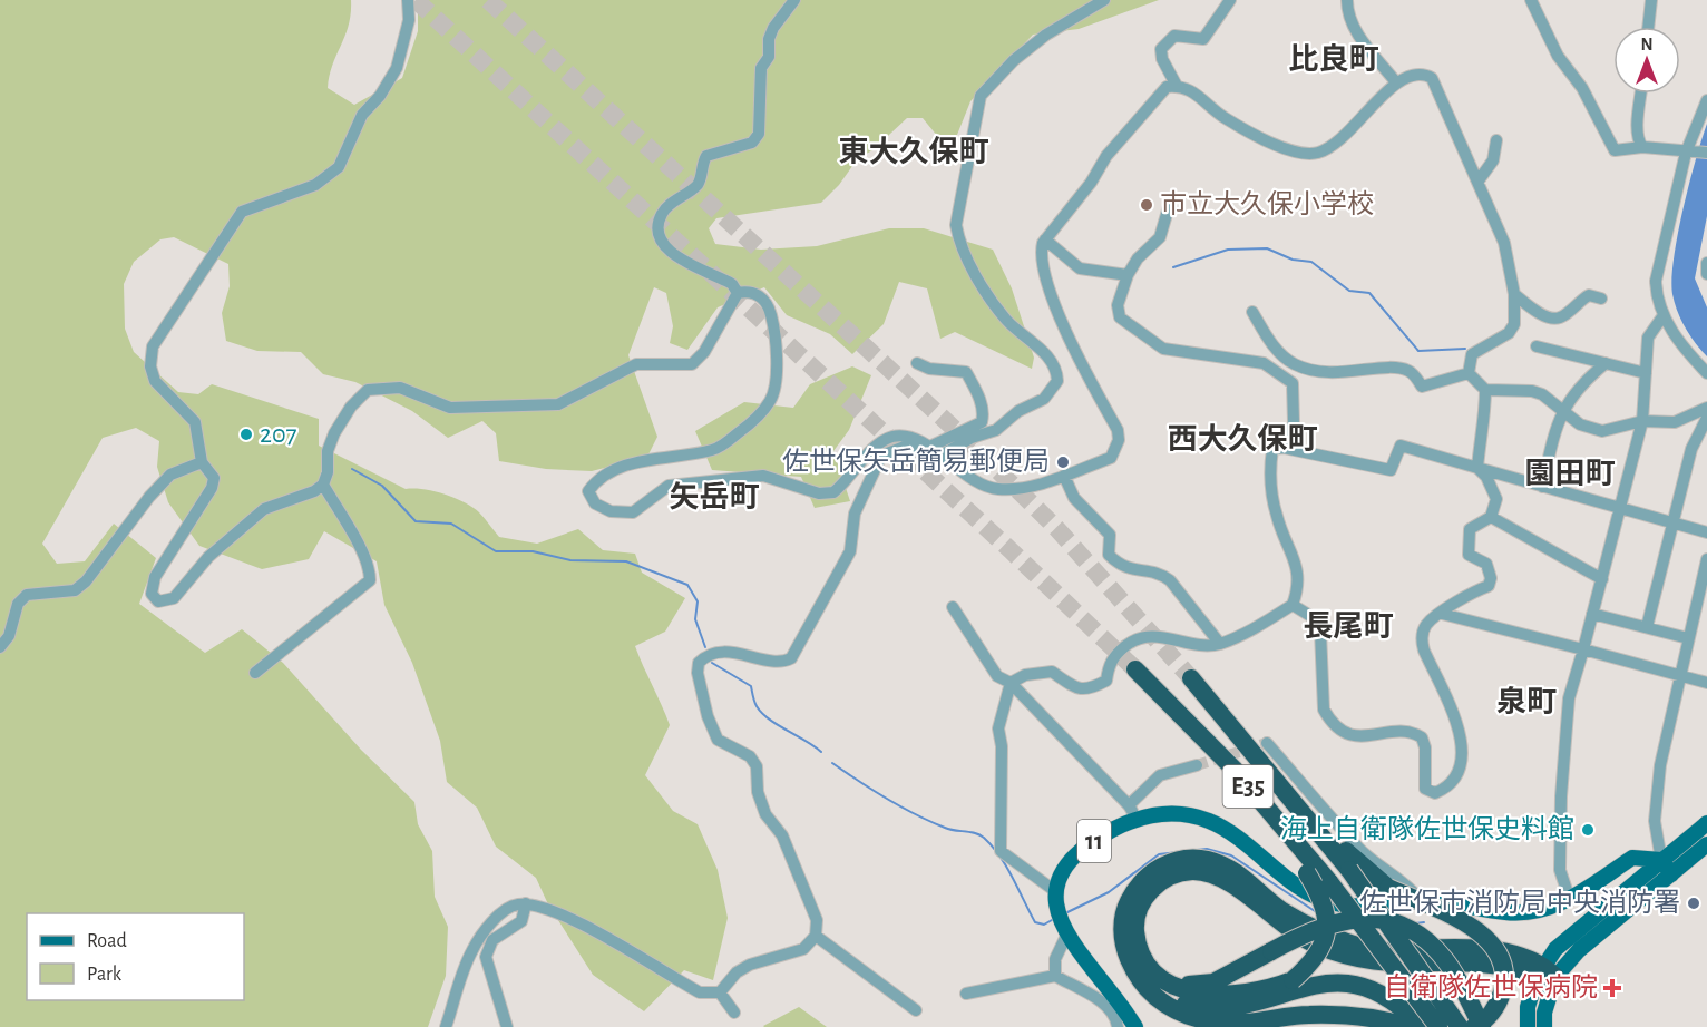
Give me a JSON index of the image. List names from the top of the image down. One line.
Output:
{"streets":{"highway":["E35"],"main road":["11"]},"districts":["比良町","東大久保町","西大久保町","園田町","矢岳町","長尾町","泉町"],"places":{"other":["市立大久保小学校","207","佐世保矢岳簡易郵便局","海上自衛隊佐世保史料館","佐世保市消防局中央消防署"],"health":["自衛隊佐世保病院"]},"legend":["Road","Park"],"north":"top"}
